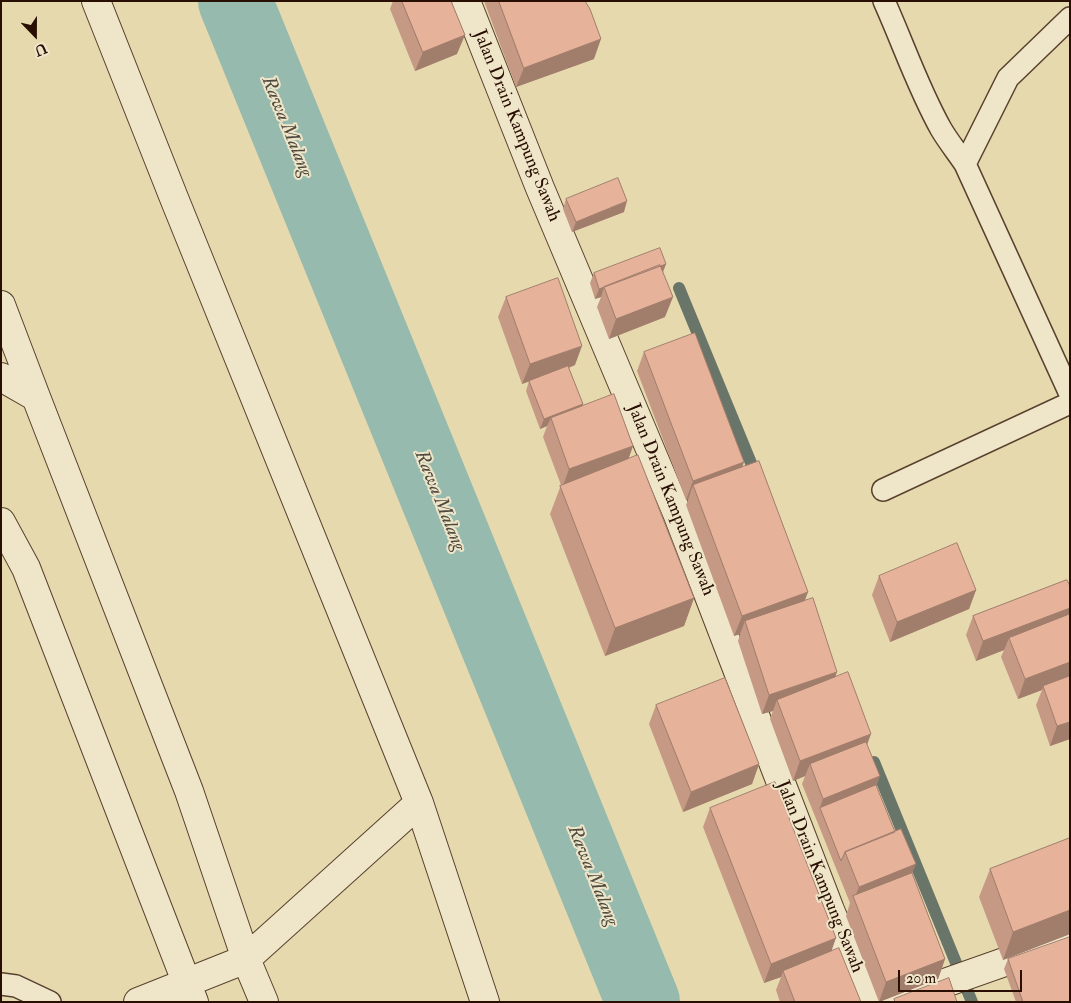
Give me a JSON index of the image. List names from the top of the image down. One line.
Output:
{"streets":{"street":["Jalan Drain Kampung Sawah"]},"water":["Rawa Malang"],"scale_bar":"20 m","north":"bottom"}
